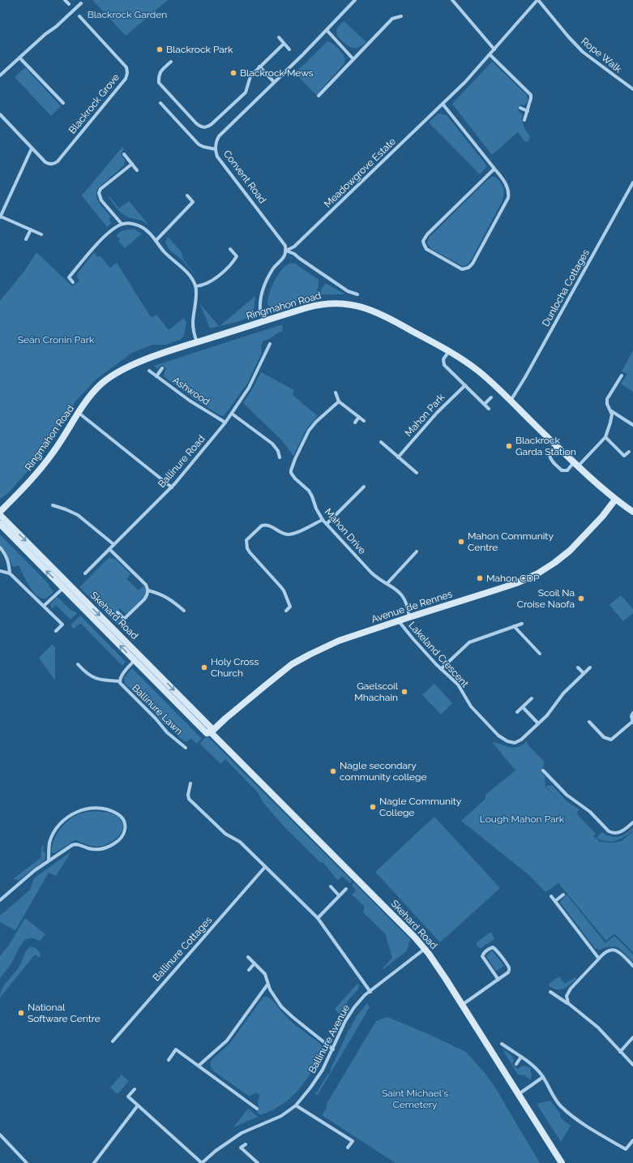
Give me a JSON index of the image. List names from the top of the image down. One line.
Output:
{"streets":{"street":["Rope Walk","Blackrock Grove","Meadowgrove Estate","Convent Road","Dunlocha Cottages","Ringmahon Road","Ashwood","Mahon Park","Ballinure Road","Mahon Drive","Avenue de Rennes","Skehard Road","Lakeland Crescent","Ballinure Lawn","Ballinure Cottages","Ballinure Avenue"]},"crossings":[["Rope Walk","Meadowgrove Estate"],["Meadowgrove Estate","Convent Road"],["Dunlocha Cottages","Ringmahon Road"],["Ringmahon Road","Avenue de Rennes"],["Ashwood","Ballinure Road"],["Mahon Drive","Avenue de Rennes"],["Avenue de Rennes","Skehard Road"],["Avenue de Rennes","Lakeland Crescent"],["Skehard Road","Ballinure Lawn"]],"parks":["Blackrock Garden","Seán Cronin Park","Lough Mahon Park","Saint Michael's Cemetery"],"places":["Blackrock Park","Blackrock Mews","Blackrock Garda Station","Mahon Community Centre","Mahon CDP","Scoil Na Croise Naofa","Holy Cross Church","Gaelscoil Mhachain","Nagle secondary community college","Nagle Community College","National Software Centre"]}
